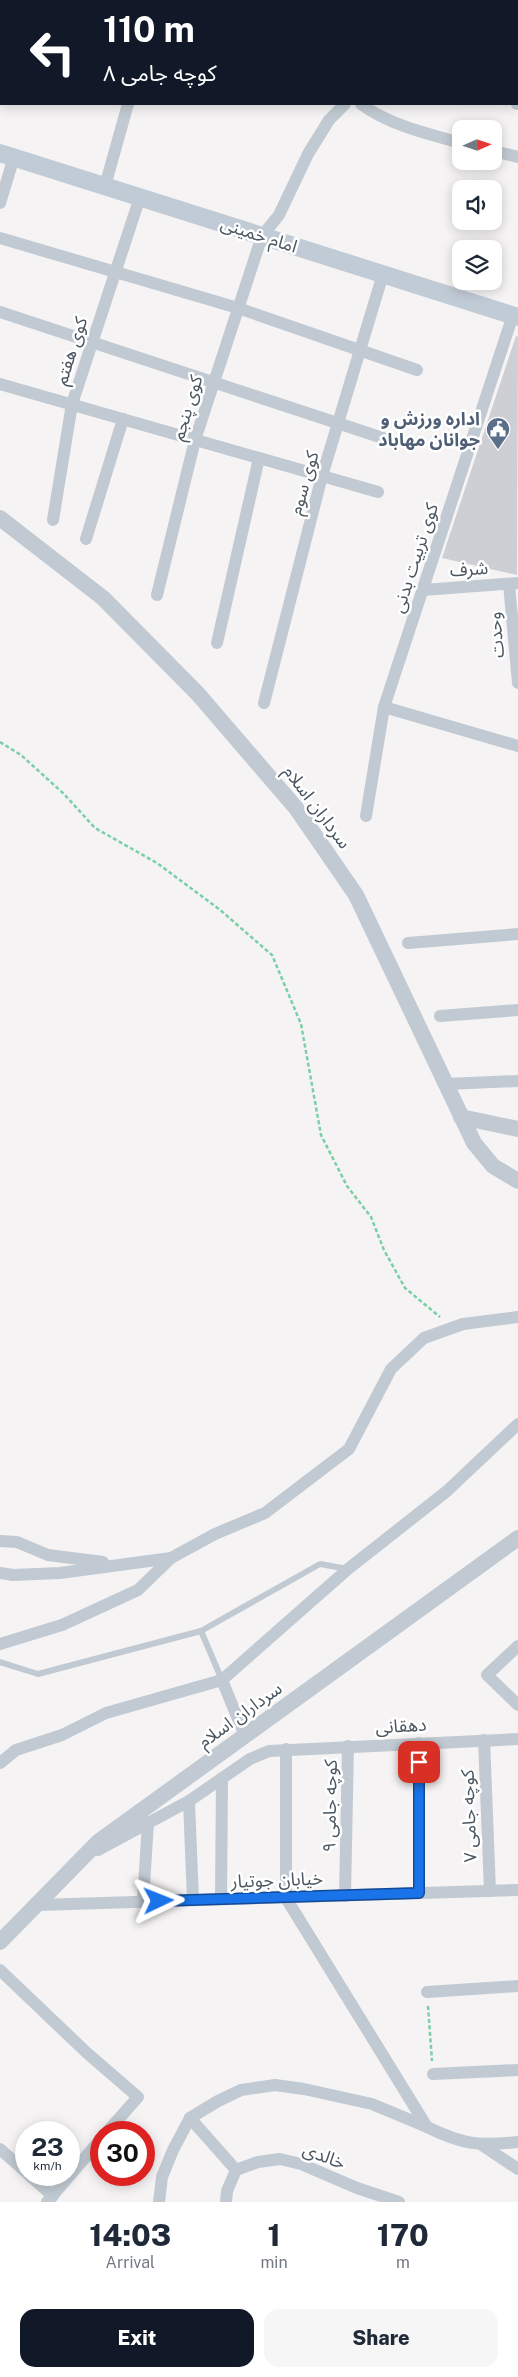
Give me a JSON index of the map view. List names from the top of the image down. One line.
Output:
{"streets":{"main road":["امام خمینی"],"street":["کوی هفتم","کوی پنجم","کوی سوم","کوی تربیت بدنی","شرف","وحدت","سرداران اسلام","دهقانی","کوچه جامی ۹","کوچه جامی ۷","خیابان جوتیار","خالدی"]},"crossings":[["امام خمینی","کوی هفتم"],["امام خمینی","کوی پنجم"],["امام خمینی","کوی سوم"],["امام خمینی","کوی تربیت بدنی"],["کوی تربیت بدنی","شرف"],["شرف","وحدت"],["سرداران اسلام","دهقانی"],["سرداران اسلام","خیابان جوتیار"],["دهقانی","کوچه جامی ۹"],["دهقانی","کوچه جامی ۷"],["کوچه جامی ۹","خیابان جوتیار"],["کوچه جامی ۷","خیابان جوتیار"]],"places":{"public building":["اداره ورزش و جوانان مهاباد"]},"north":"right","page":{"turn":["110 m","کوچه جامی ۸"],"speed":"23 km/h","limit":"30","eta":["14:03","Arrival","1","min","170","m"],"buttons":["Exit","Share"]}}
